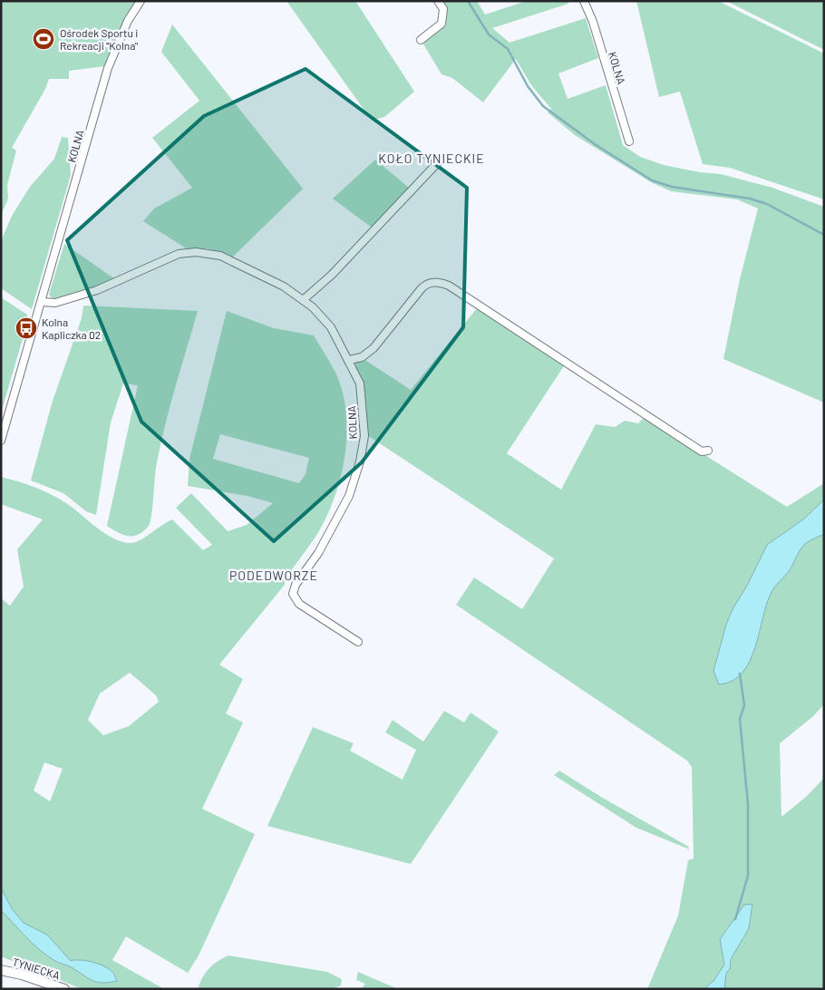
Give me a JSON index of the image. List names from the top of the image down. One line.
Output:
{"streets":{"street":["KOLNA","TYNIECKA"]},"districts":["KOŁO TYNIECKIE","PODEDWORZE"],"places":{"sports":["Ośrodek Sportu i Rekreacji \"Kolna\""],"bus stop":["Kolna Kapliczka 02"]}}
